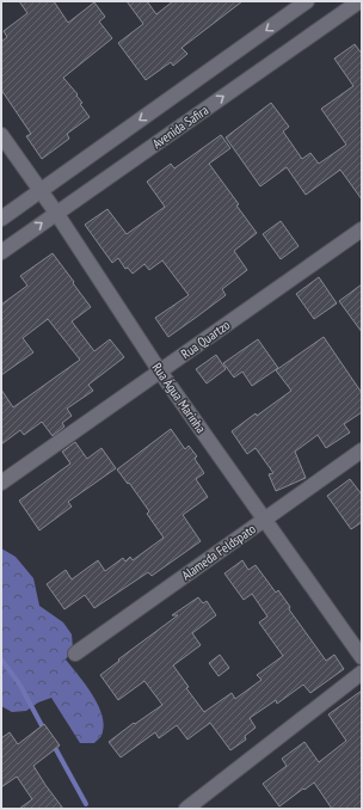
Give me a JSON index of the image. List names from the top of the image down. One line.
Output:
{"streets":{"street":["Avenida Safira","Rua Quartzo","Rua Água Marinha","Alameda Feldspato"]},"crossings":[["Avenida Safira","Rua Água Marinha"],["Rua Quartzo","Rua Água Marinha"],["Rua Água Marinha","Alameda Feldspato"]]}
